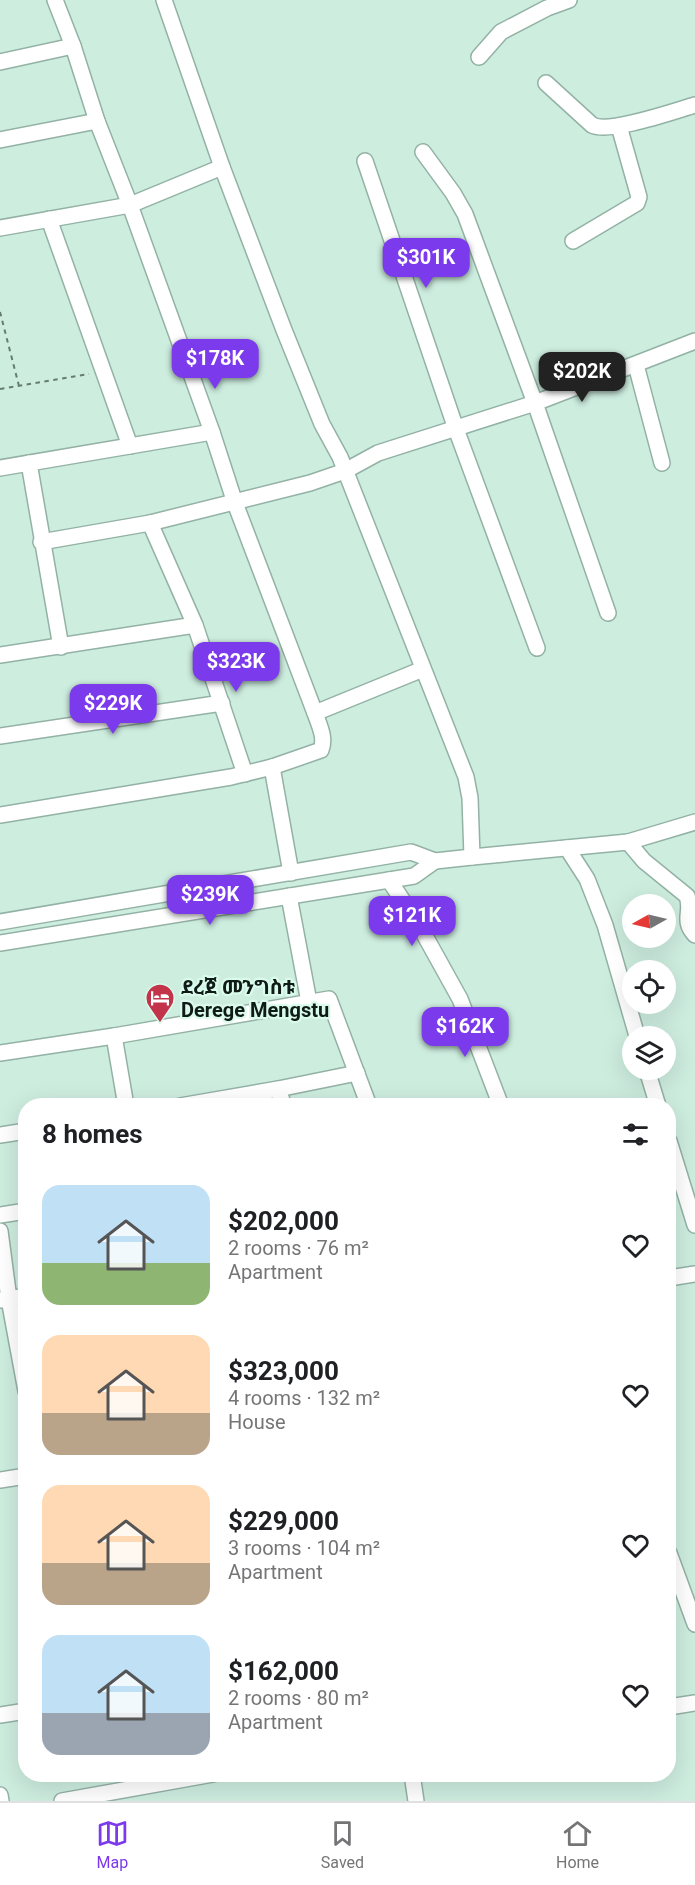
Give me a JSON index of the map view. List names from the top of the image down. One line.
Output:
{"places":{"hotel":["ደረጀ መንግስቱ Derege Mengstu"]},"north":"left","page":{"price":["$301K","$178K","$202K","$323K","$229K","$239K","$121K","$162K"],"heading":"8 homes","list":[{"name":"$202,000","note":"2 rooms · 76 m² · Apartment"},{"name":"$323,000","note":"4 rooms · 132 m² · House"},{"name":"$229,000","note":"3 rooms · 104 m² · Apartment"},{"name":"$162,000","note":"2 rooms · 80 m² · Apartment"}],"tabs":["Map","Saved","Home"]}}
